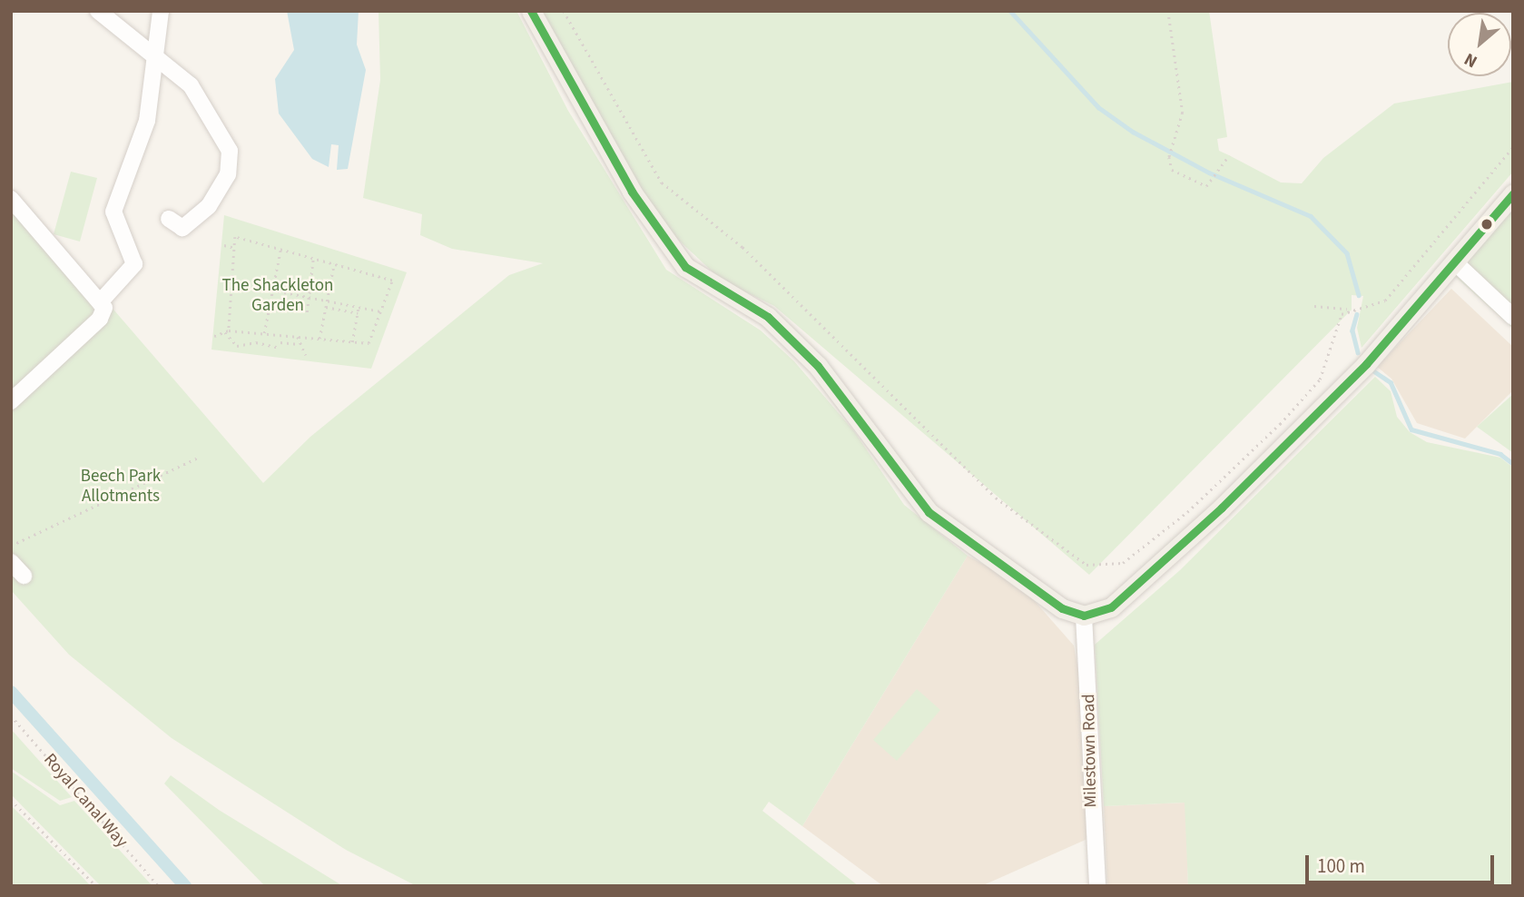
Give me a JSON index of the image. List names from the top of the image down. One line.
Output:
{"streets":{"street":["Milestown Road"],"path":["Royal Canal Way"]},"parks":["The Shackleton Garden","Beech Park Allotments"],"scale_bar":"100 m","north":"bottom left"}
